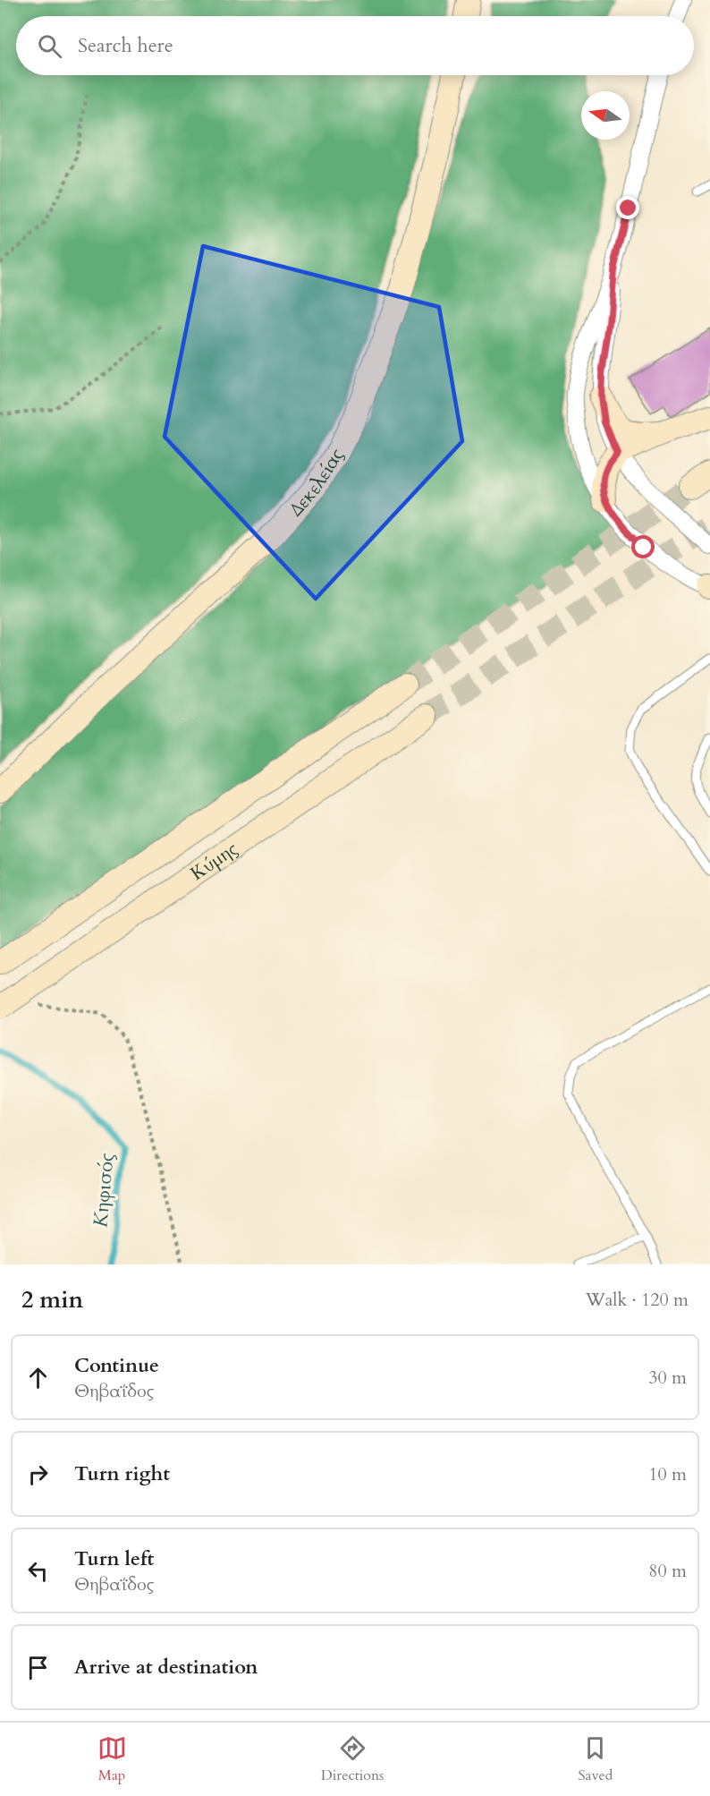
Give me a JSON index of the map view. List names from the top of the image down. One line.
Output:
{"streets":{"main road":["Δεκελείας","Κύμης"]},"water":["Κηφισός"],"north":"left","page":{"search":"Search here","heading":["2 min","Walk · 120 m"],"list":[["Continue","Θηβαΐδος","30 m"],["Turn right","10 m"],["Turn left","Θηβαΐδος","80 m"],"Arrive at destination"],"nav":["Map","Directions","Saved"]}}
